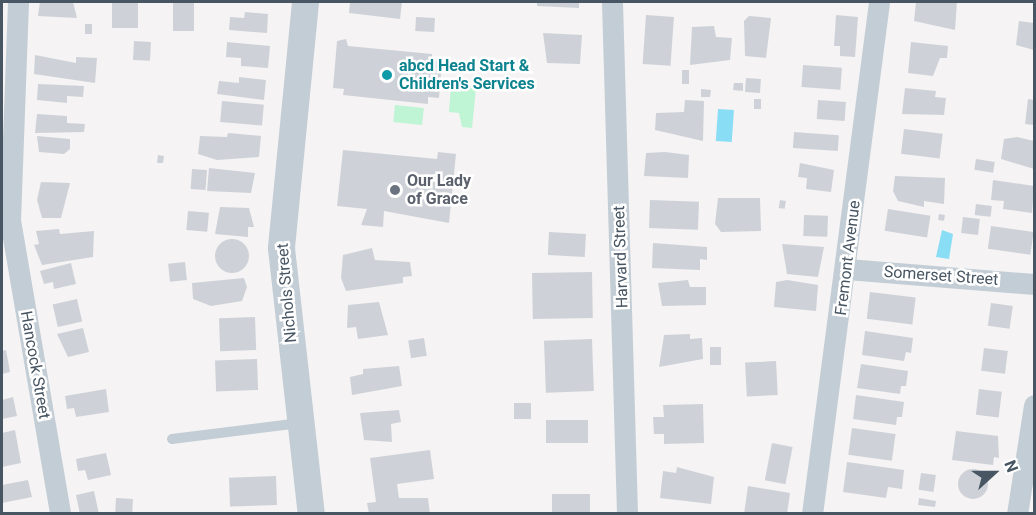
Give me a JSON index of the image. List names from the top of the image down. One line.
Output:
{"streets":{"street":["Harvard Street","Fremont Avenue","Somerset Street","Nichols Street","Hancock Street"]},"crossings":[["Fremont Avenue","Somerset Street"]],"places":["abcd Head Start & Children's Services","Our Lady of Grace"],"north":"right"}
